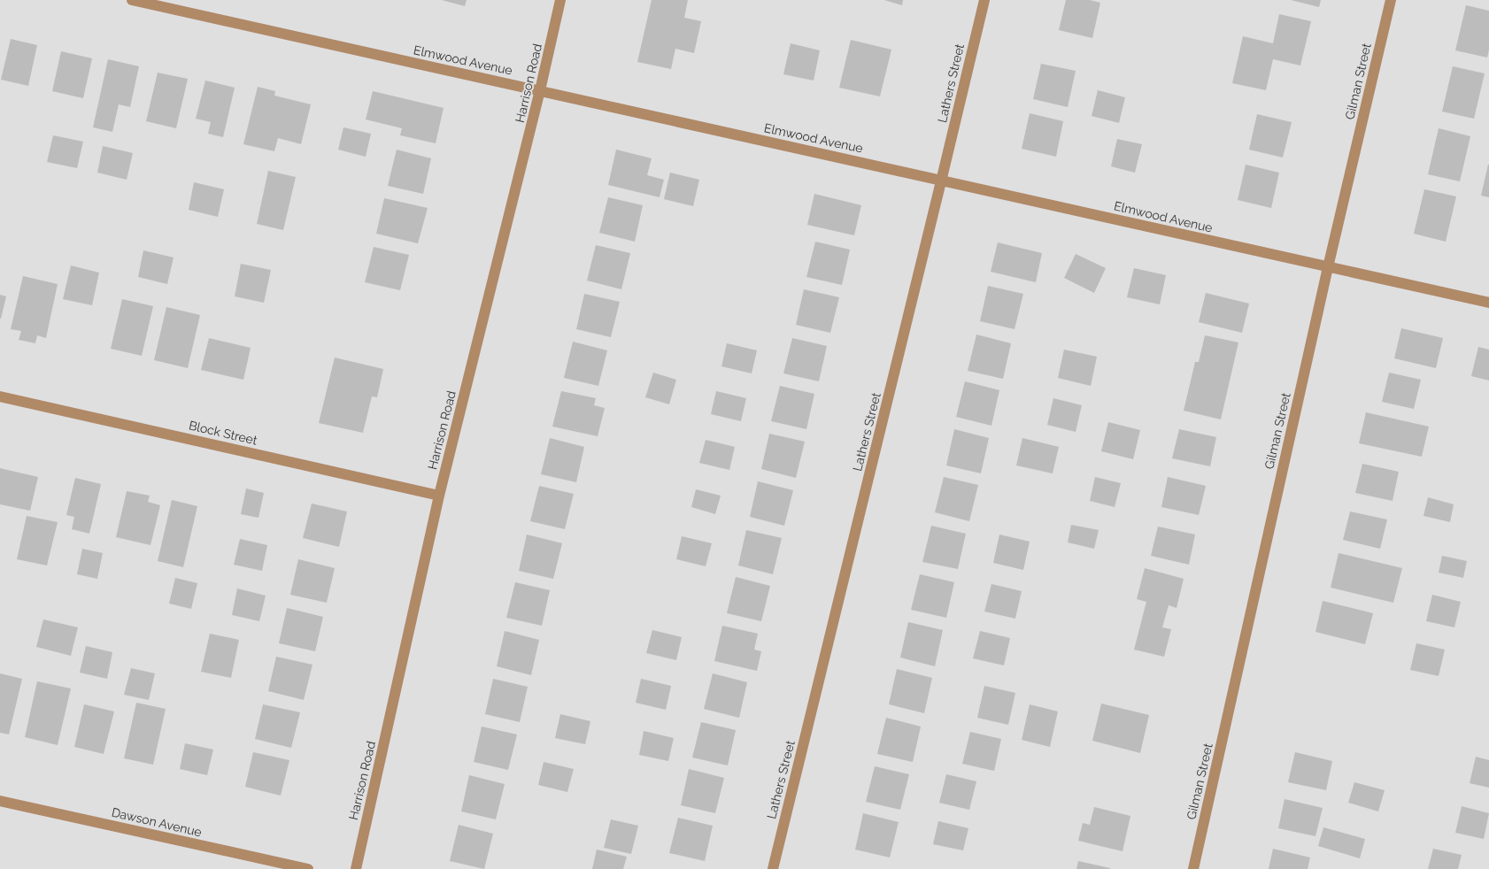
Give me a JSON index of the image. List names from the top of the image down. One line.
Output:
{"streets":{"street":["Elmwood Avenue","Gilman Street","Harrison Road","Lathers Street","Block Street","Dawson Avenue"]},"crossings":[["Elmwood Avenue","Gilman Street"],["Elmwood Avenue","Harrison Road"],["Elmwood Avenue","Lathers Street"],["Harrison Road","Block Street"]]}
